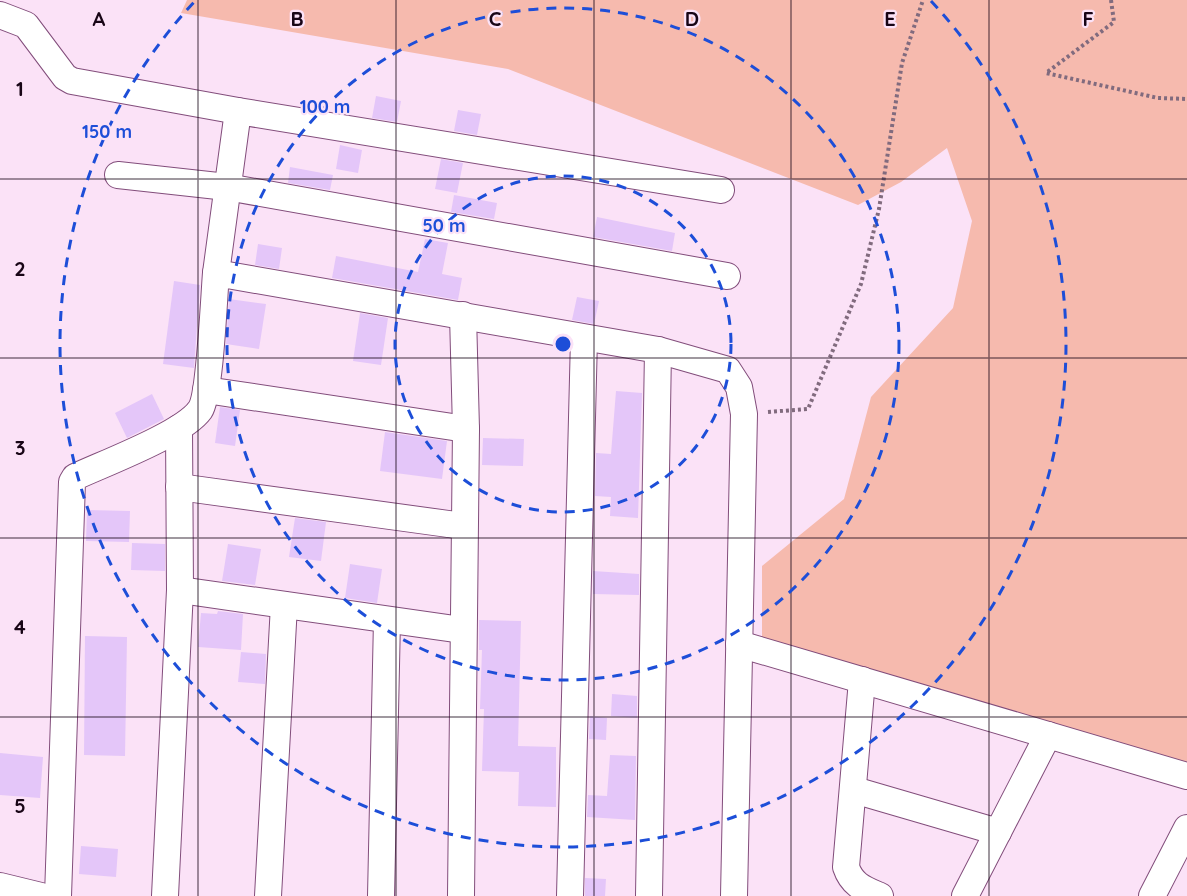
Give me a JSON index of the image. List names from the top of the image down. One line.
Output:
{"grid":{"columns":["A","B","C","D","E","F"],"rows":["1","2","3","4","5"]},"rings":["100 m","150 m","50 m"]}
